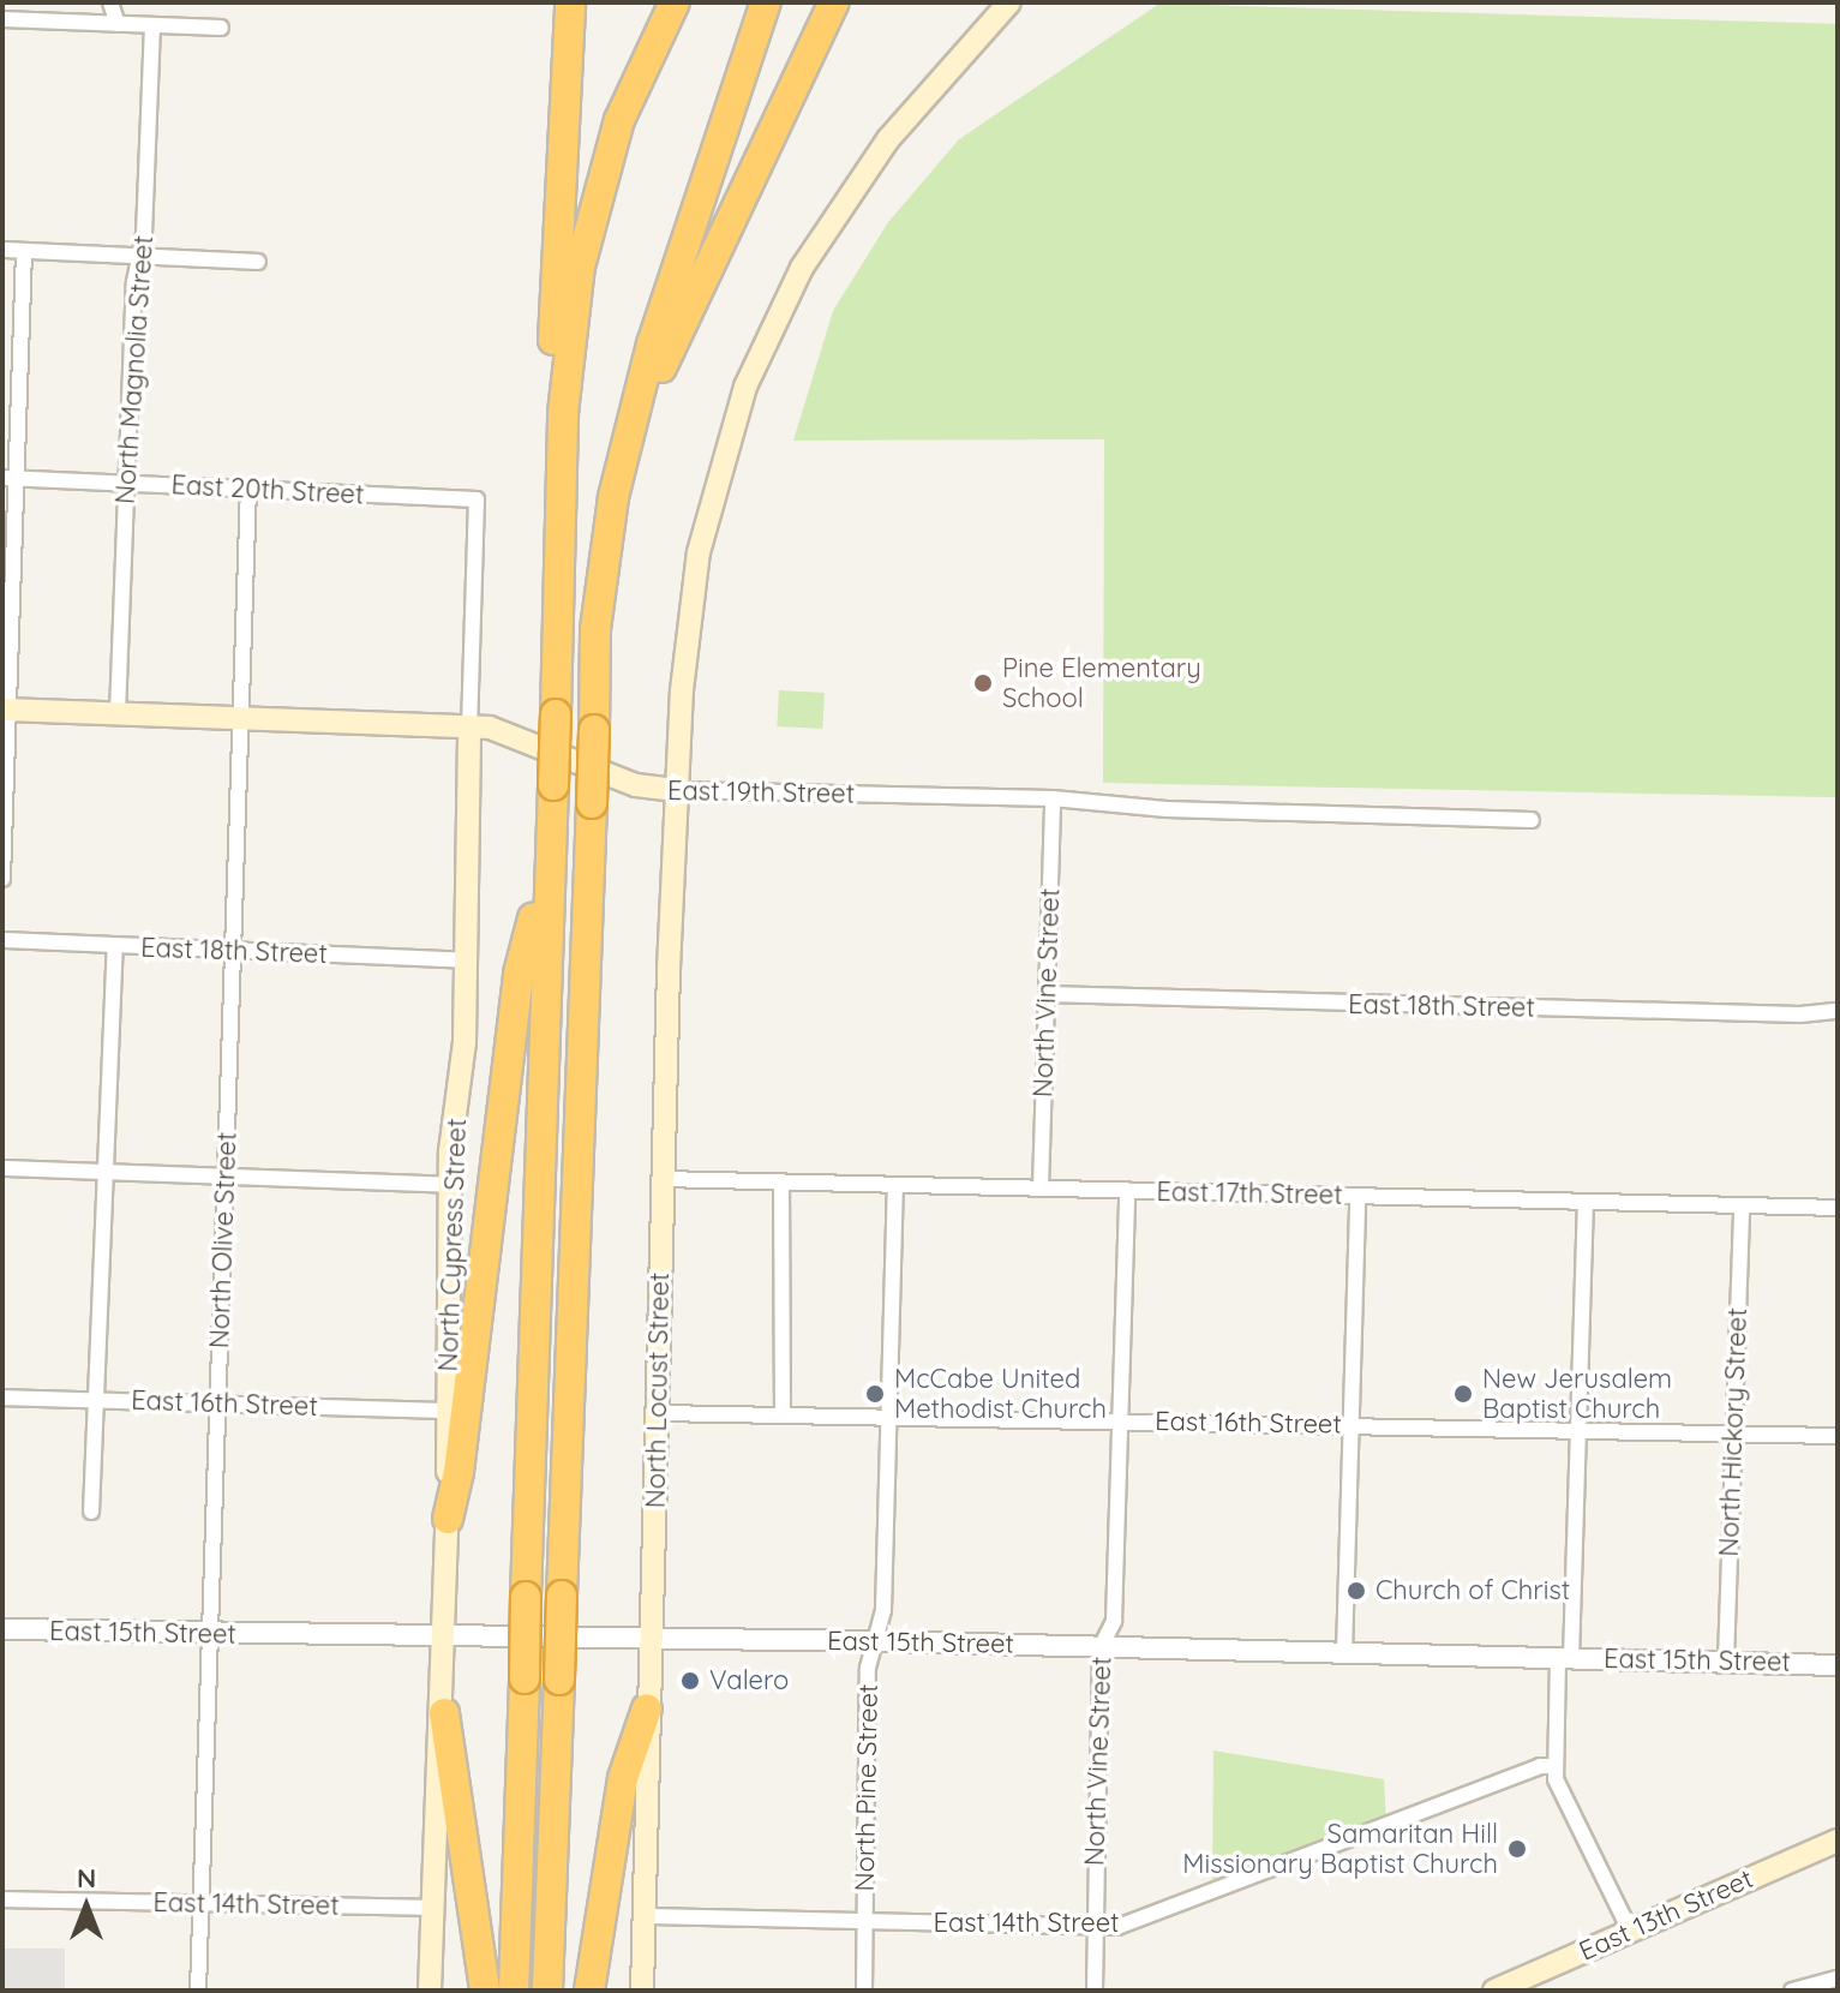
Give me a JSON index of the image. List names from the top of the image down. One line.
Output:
{"streets":{"main road":["East 19th Street","North Cypress Street","North Locust Street","East 13th Street"],"street":["North Magnolia Street","East 20th Street","East 18th Street","North Vine Street","East 17th Street","North Olive Street","East 16th Street","North Hickory Street","East 15th Street","North Pine Street","East 14th Street"]},"crossings":[["North Magnolia Street","East 20th Street"],["North Magnolia Street","East 19th Street"],["East 20th Street","North Olive Street"],["East 20th Street","North Cypress Street"],["East 19th Street","North Vine Street"],["East 19th Street","North Olive Street"],["East 19th Street","North Cypress Street"],["East 19th Street","North Locust Street"],["East 18th Street","North Vine Street"],["East 18th Street","North Olive Street"],["East 18th Street","North Cypress Street"],["North Vine Street","East 17th Street"],["North Vine Street","East 16th Street"],["North Vine Street","East 15th Street"],["North Vine Street","East 14th Street"],["East 17th Street","North Locust Street"],["East 17th Street","North Hickory Street"],["East 17th Street","North Pine Street"],["North Olive Street","East 16th Street"],["North Olive Street","East 15th Street"],["North Olive Street","East 14th Street"],["North Cypress Street","East 16th Street"],["North Cypress Street","East 15th Street"],["North Cypress Street","East 14th Street"],["North Locust Street","East 16th Street"],["North Locust Street","East 15th Street"],["North Locust Street","East 14th Street"],["East 16th Street","North Hickory Street"],["East 16th Street","North Pine Street"],["North Hickory Street","East 15th Street"],["East 15th Street","North Pine Street"],["North Pine Street","East 14th Street"]],"places":["Pine Elementary School","McCabe United Methodist Church","New Jerusalem Baptist Church","Church of Christ","Valero","Samaritan Hill Missionary Baptist Church"],"north":"top"}
